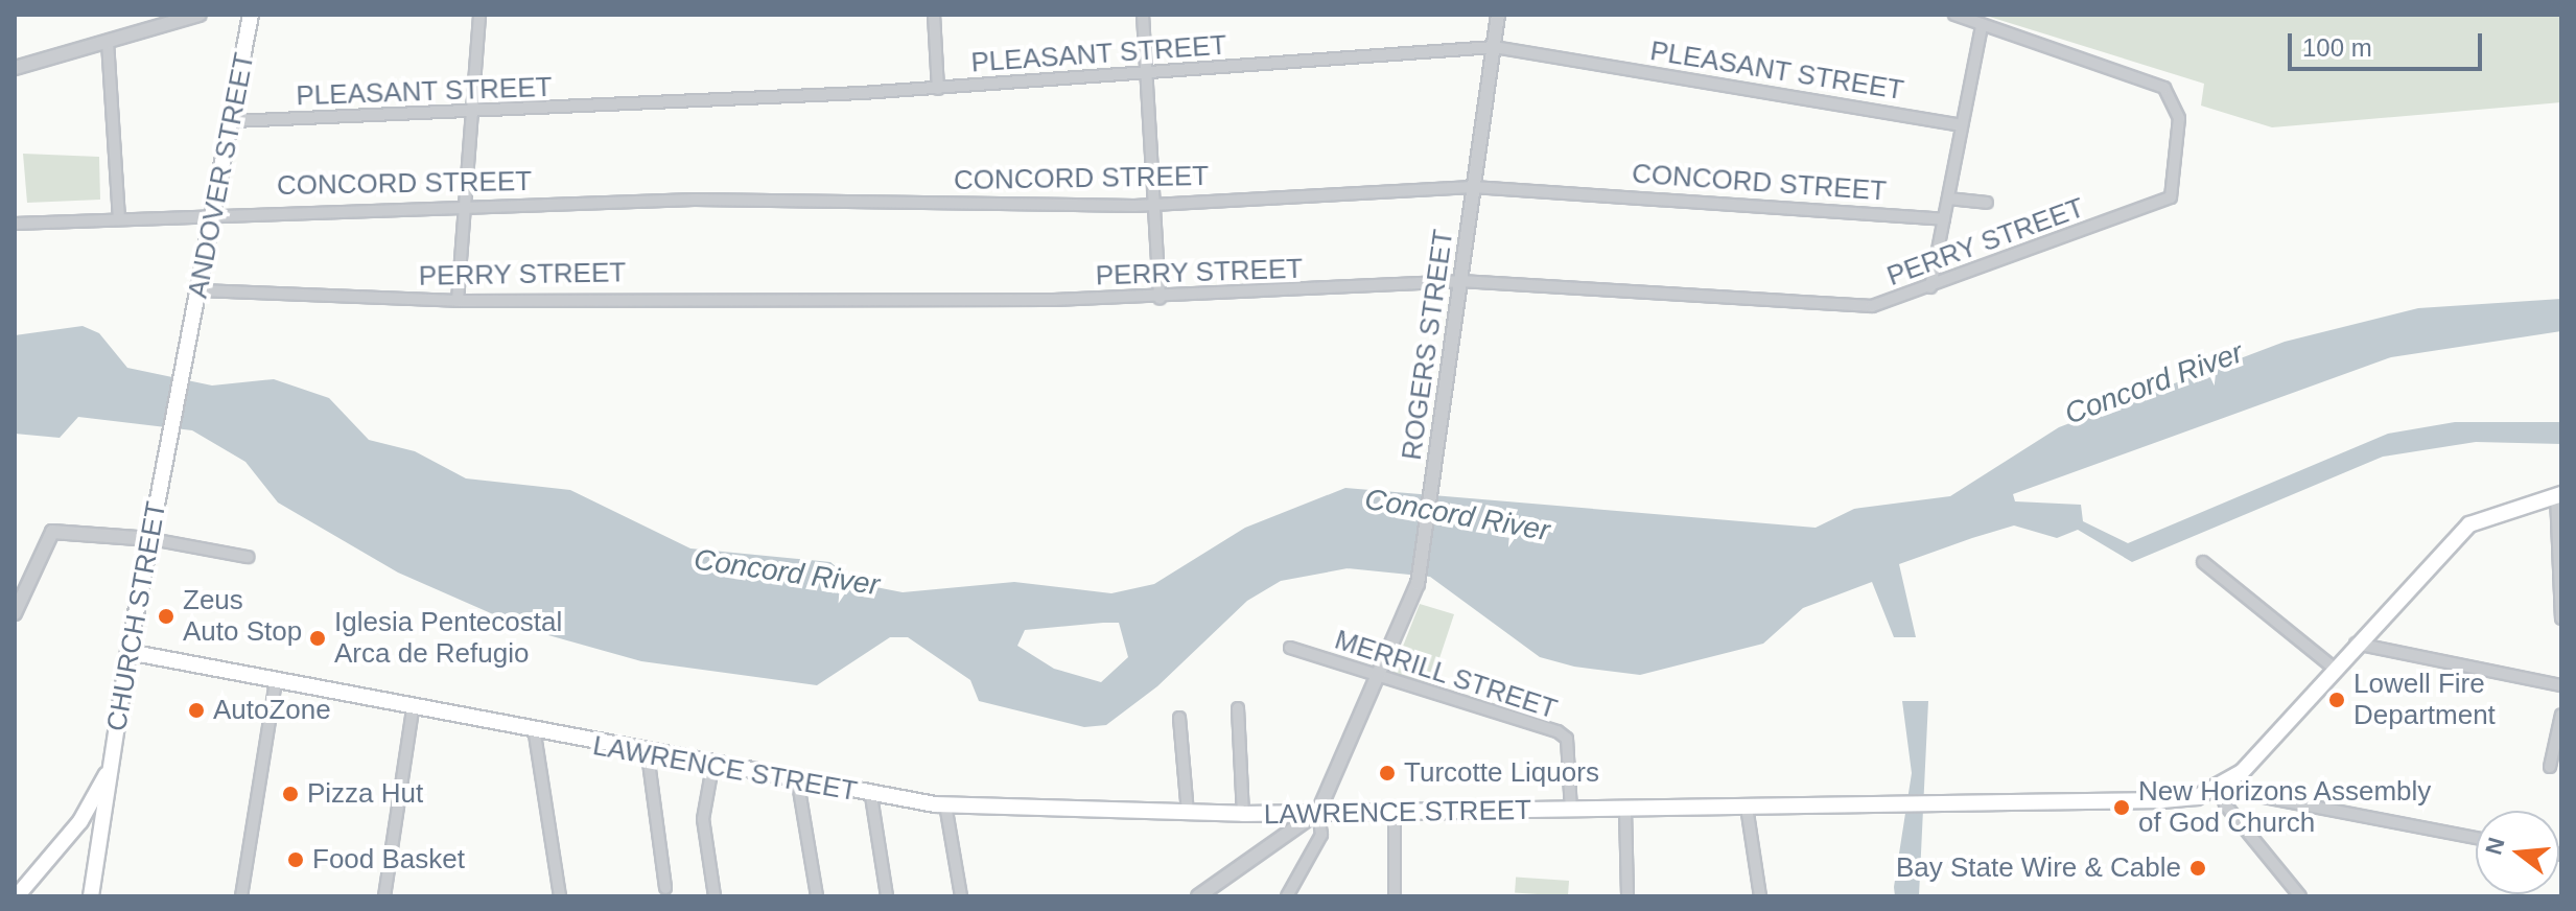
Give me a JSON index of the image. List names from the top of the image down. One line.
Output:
{"streets":{"main road":["ANDOVER STREET","CHURCH STREET","LAWRENCE STREET"],"street":["PLEASANT STREET","CONCORD STREET","PERRY STREET","ROGERS STREET","MERRILL STREET"]},"crossings":[["PLEASANT STREET","ANDOVER STREET"],["PLEASANT STREET","ROGERS STREET"],["ANDOVER STREET","CONCORD STREET"],["ANDOVER STREET","PERRY STREET"],["ANDOVER STREET","CHURCH STREET"],["CONCORD STREET","ROGERS STREET"],["PERRY STREET","ROGERS STREET"],["ROGERS STREET","MERRILL STREET"],["ROGERS STREET","LAWRENCE STREET"],["CHURCH STREET","LAWRENCE STREET"],["MERRILL STREET","LAWRENCE STREET"]],"water":["Concord River"],"places":["Zeus Auto Stop","Iglesia Pentecostal Arca de Refugio","Lowell Fire Department","AutoZone","Turcotte Liquors","Pizza Hut","New Horizons Assembly of God Church","Food Basket","Bay State Wire & Cable"],"scale_bar":"100 m","north":"left"}
